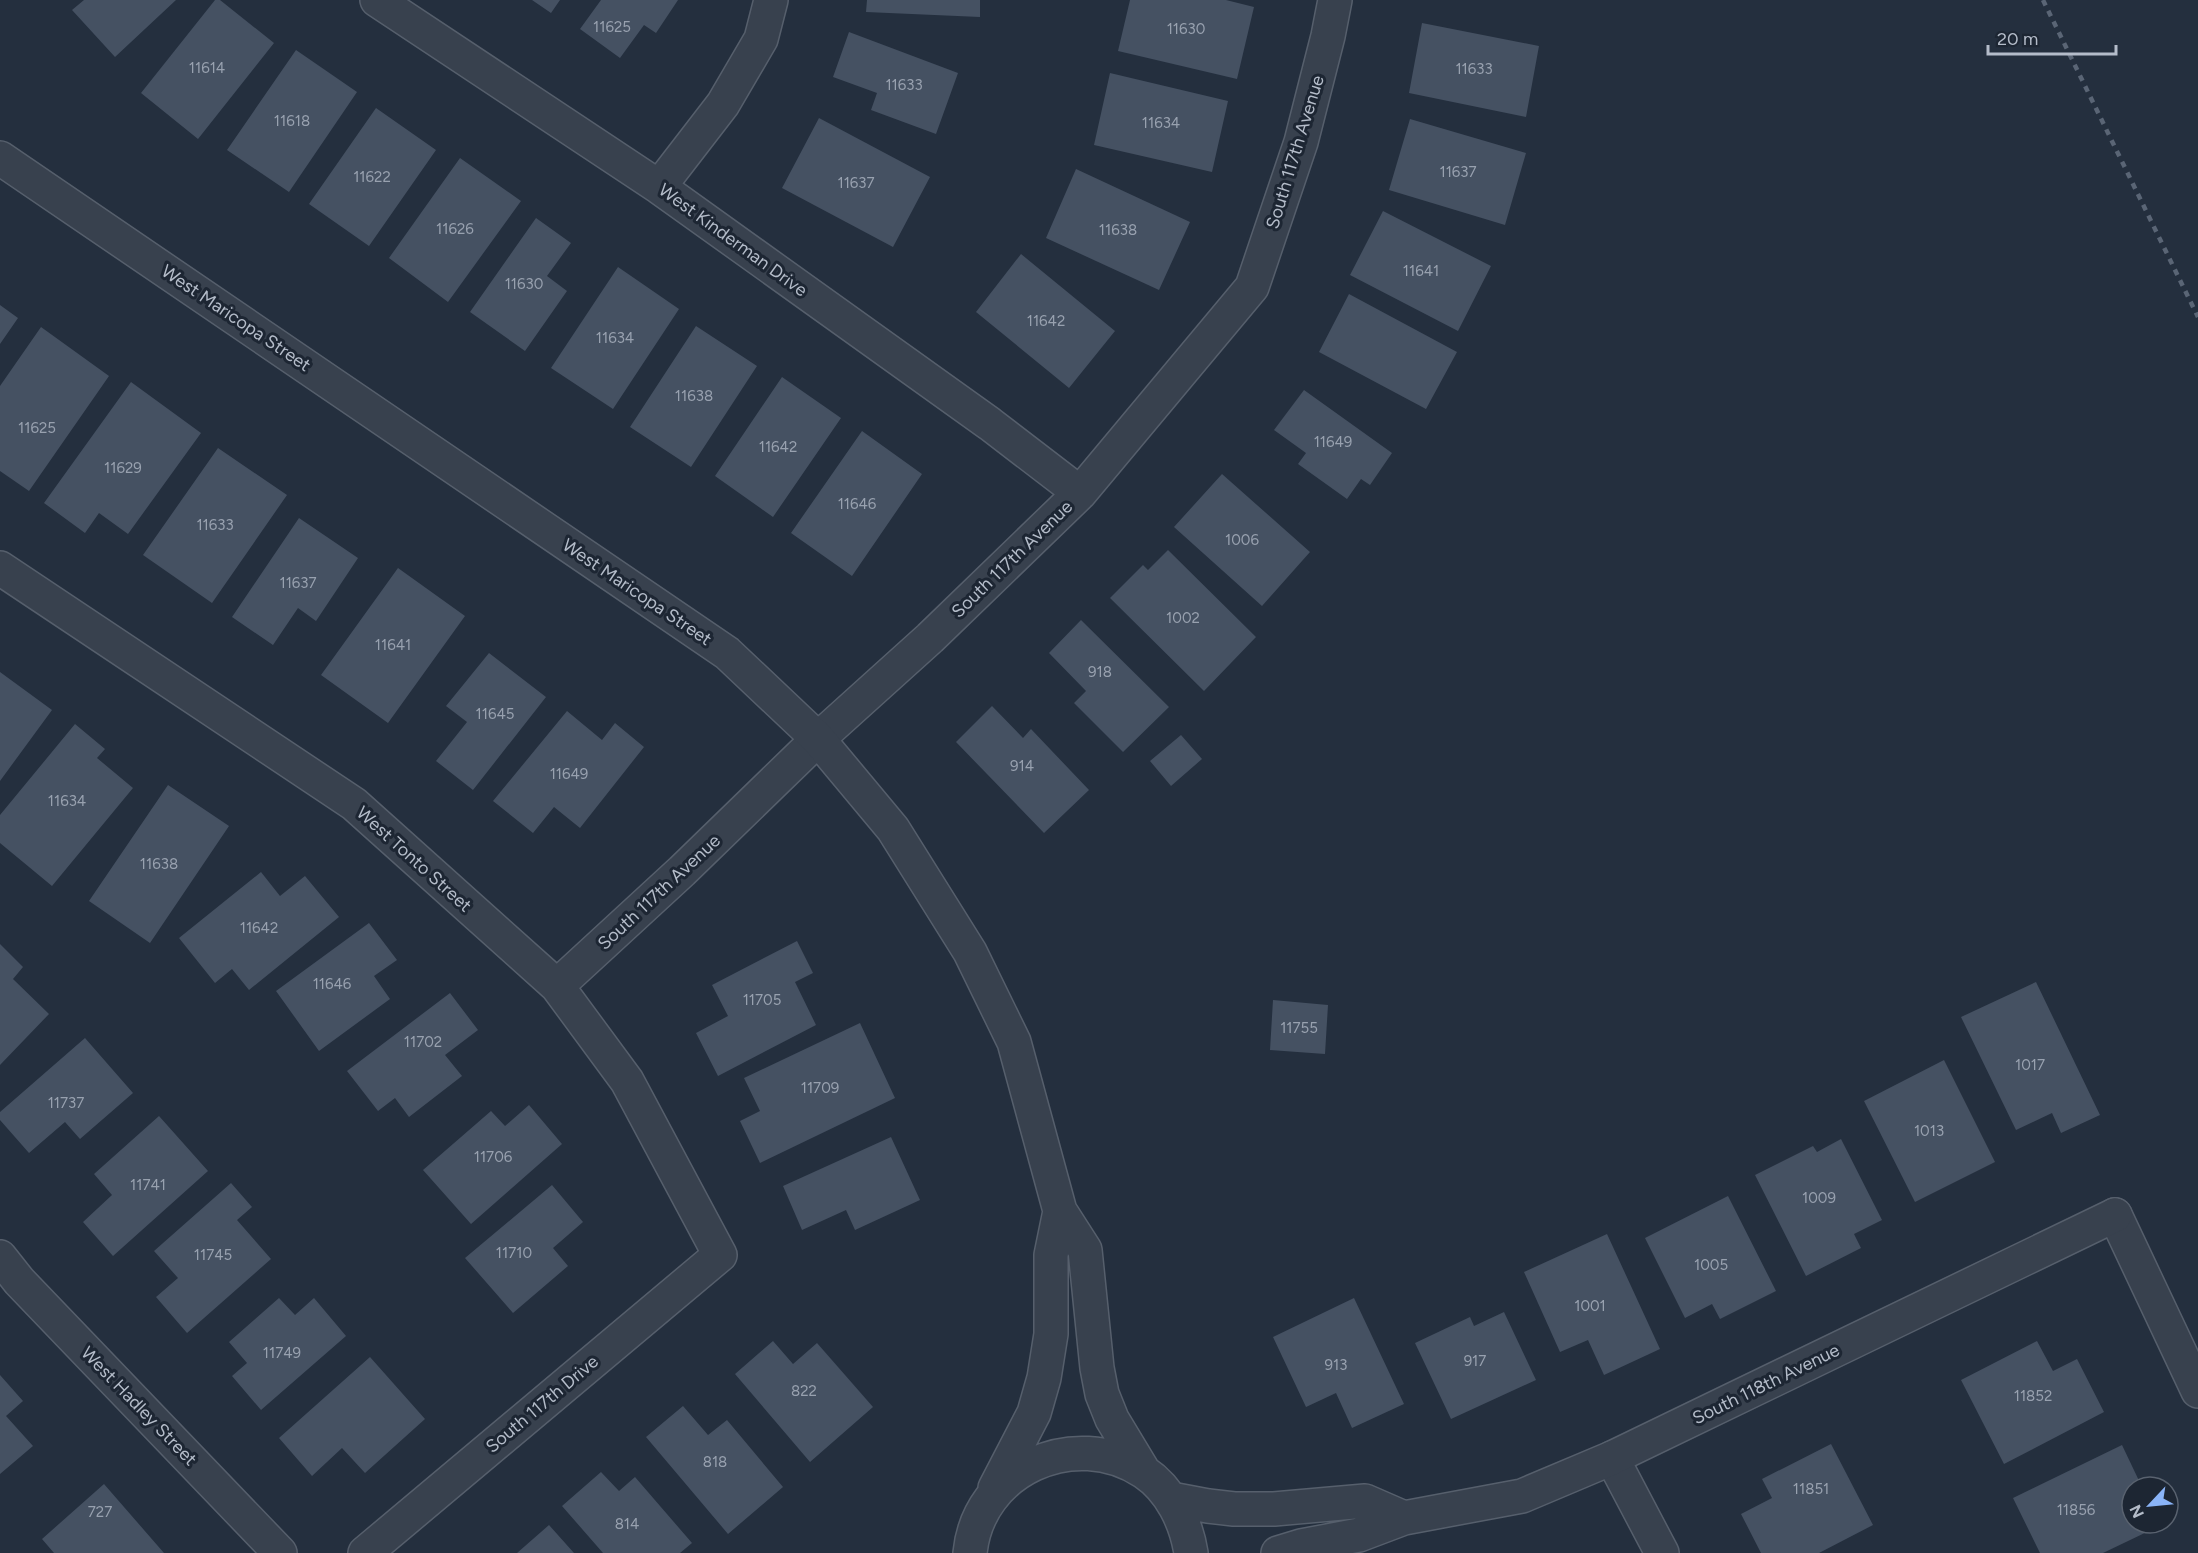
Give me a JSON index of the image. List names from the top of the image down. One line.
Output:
{"streets":{"street":["South 117th Avenue","West Kinderman Drive","West Maricopa Street","West Tonto Street","South 118th Avenue","South 117th Drive","West Hadley Street"]},"crossings":[["South 117th Avenue","West Kinderman Drive"],["South 117th Avenue","West Maricopa Street"],["South 117th Avenue","West Tonto Street"],["West Tonto Street","South 117th Drive"]],"house_numbers":["11625","11630","11614","11633","11633","11618","11634","11637","11622","11637","11626","11638","11641","11630","11642","11634","11638","11625","11649","11642","11629","11646","11633","1006","11637","1002","11641","918","11645","914","11649","11634","11638","11642","11646","11705","11755","11702","1017","11709","11737","1013","11706","11741","1009","11710","11745","1005","1001","11749","917","913","822","11852","818","11851","11856","727","814"],"scale_bar":"20 m","north":"bottom left"}
